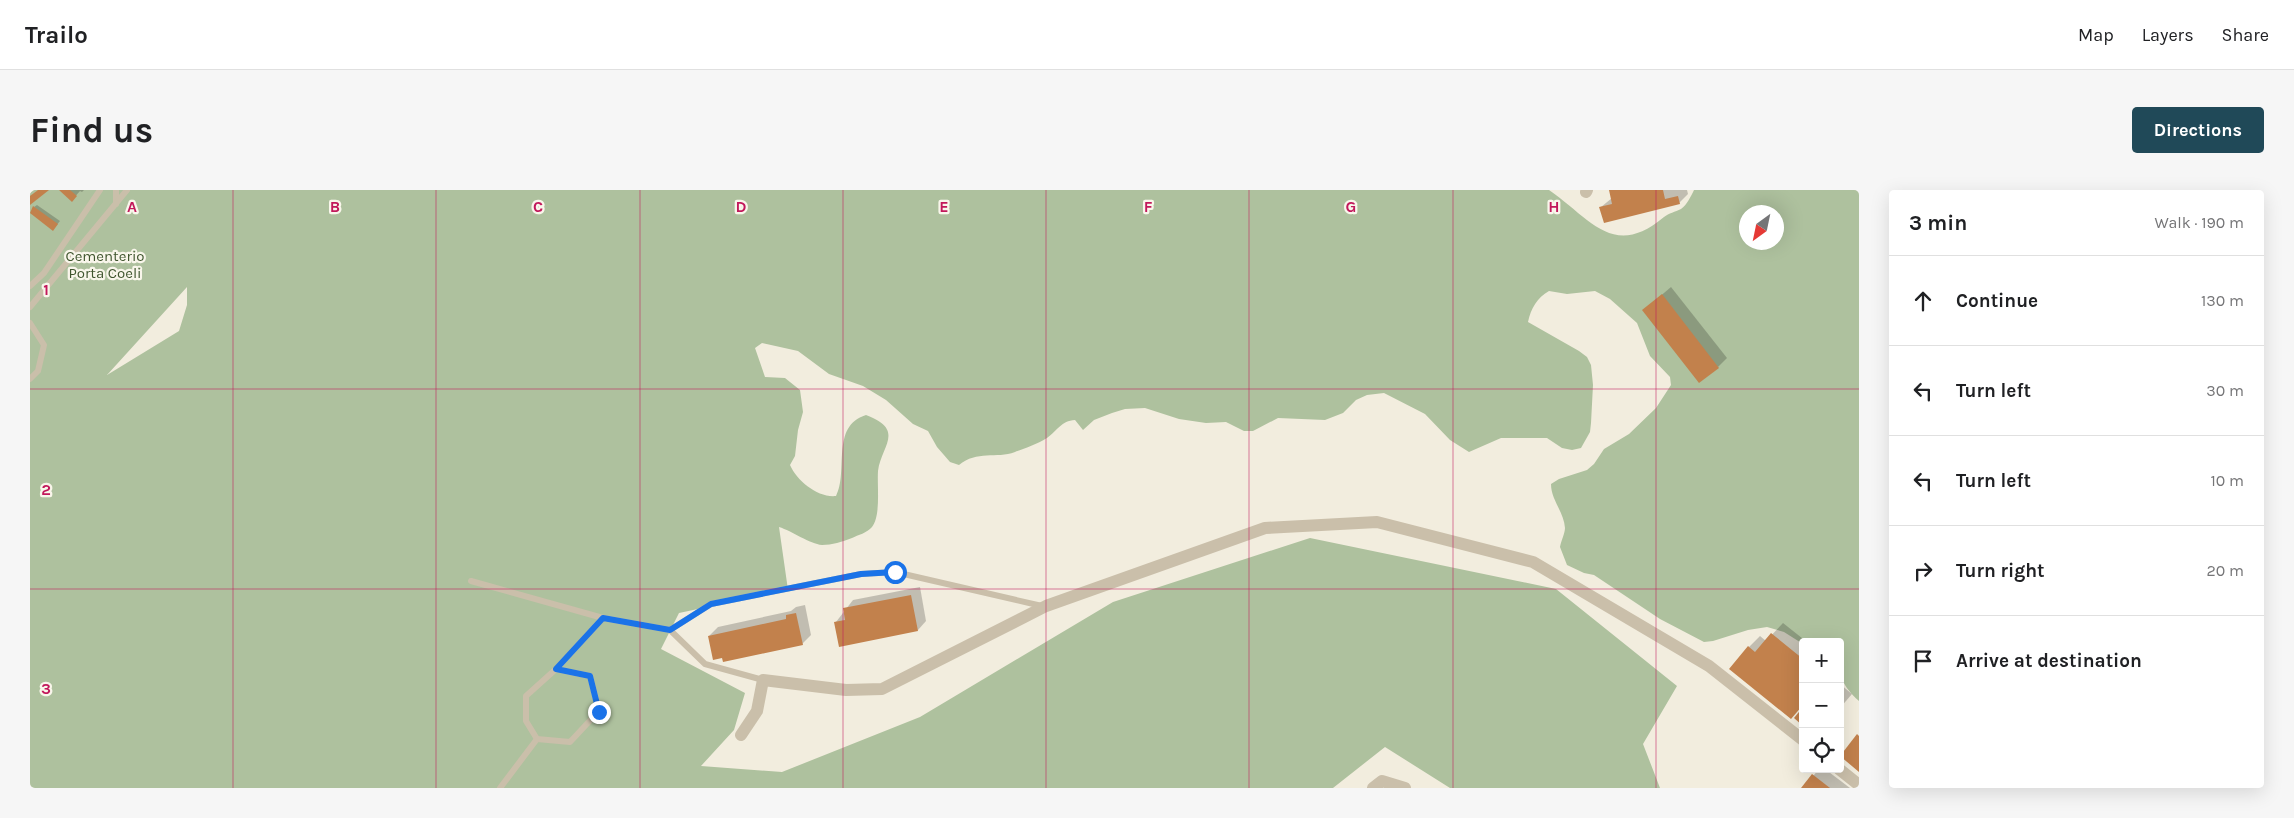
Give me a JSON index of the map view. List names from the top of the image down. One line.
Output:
{"parks":["Cementerio Porta Coeli"],"north":"bottom left","page":{"header":"Trailo","nav":["Map","Layers","Share"],"buttons":"Directions","title":"Find us","heading":["3 min","Walk · 190 m"],"list":[["Continue","130 m"],["Turn left","30 m"],["Turn left","10 m"],["Turn right","20 m"],"Arrive at destination"],"map_buttons":["+","−"]},"grid":{"columns":["A","B","C","D","E","F","G","H"],"rows":["1","2","3"]}}
